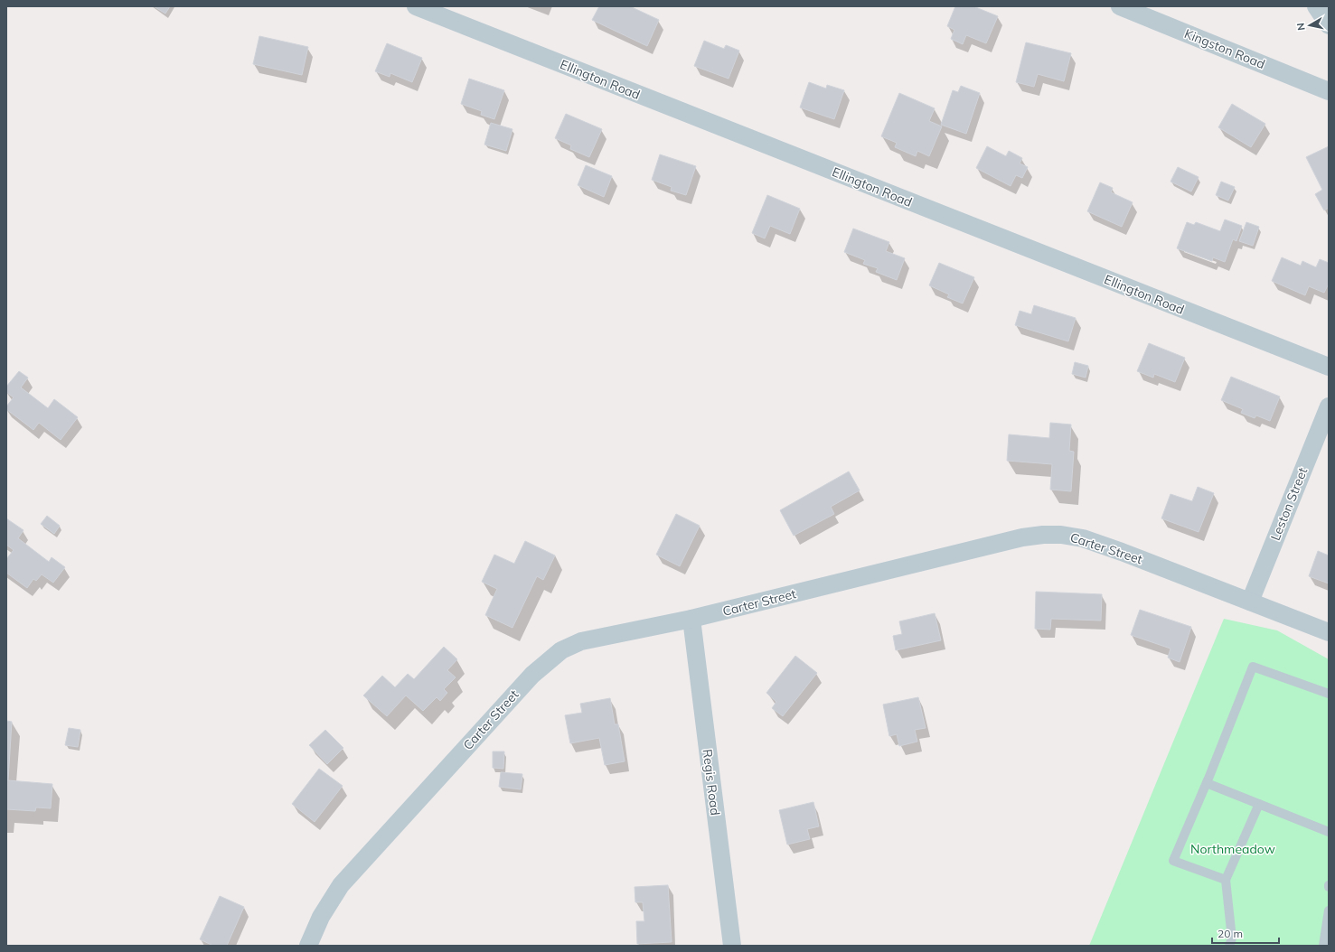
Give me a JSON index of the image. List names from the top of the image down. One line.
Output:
{"streets":{"street":["Kingston Road","Ellington Road","Leston Street","Carter Street","Regis Road"]},"crossings":[["Leston Street","Carter Street"],["Carter Street","Regis Road"]],"parks":["Northmeadow"],"scale_bar":"20 m","north":"left"}
